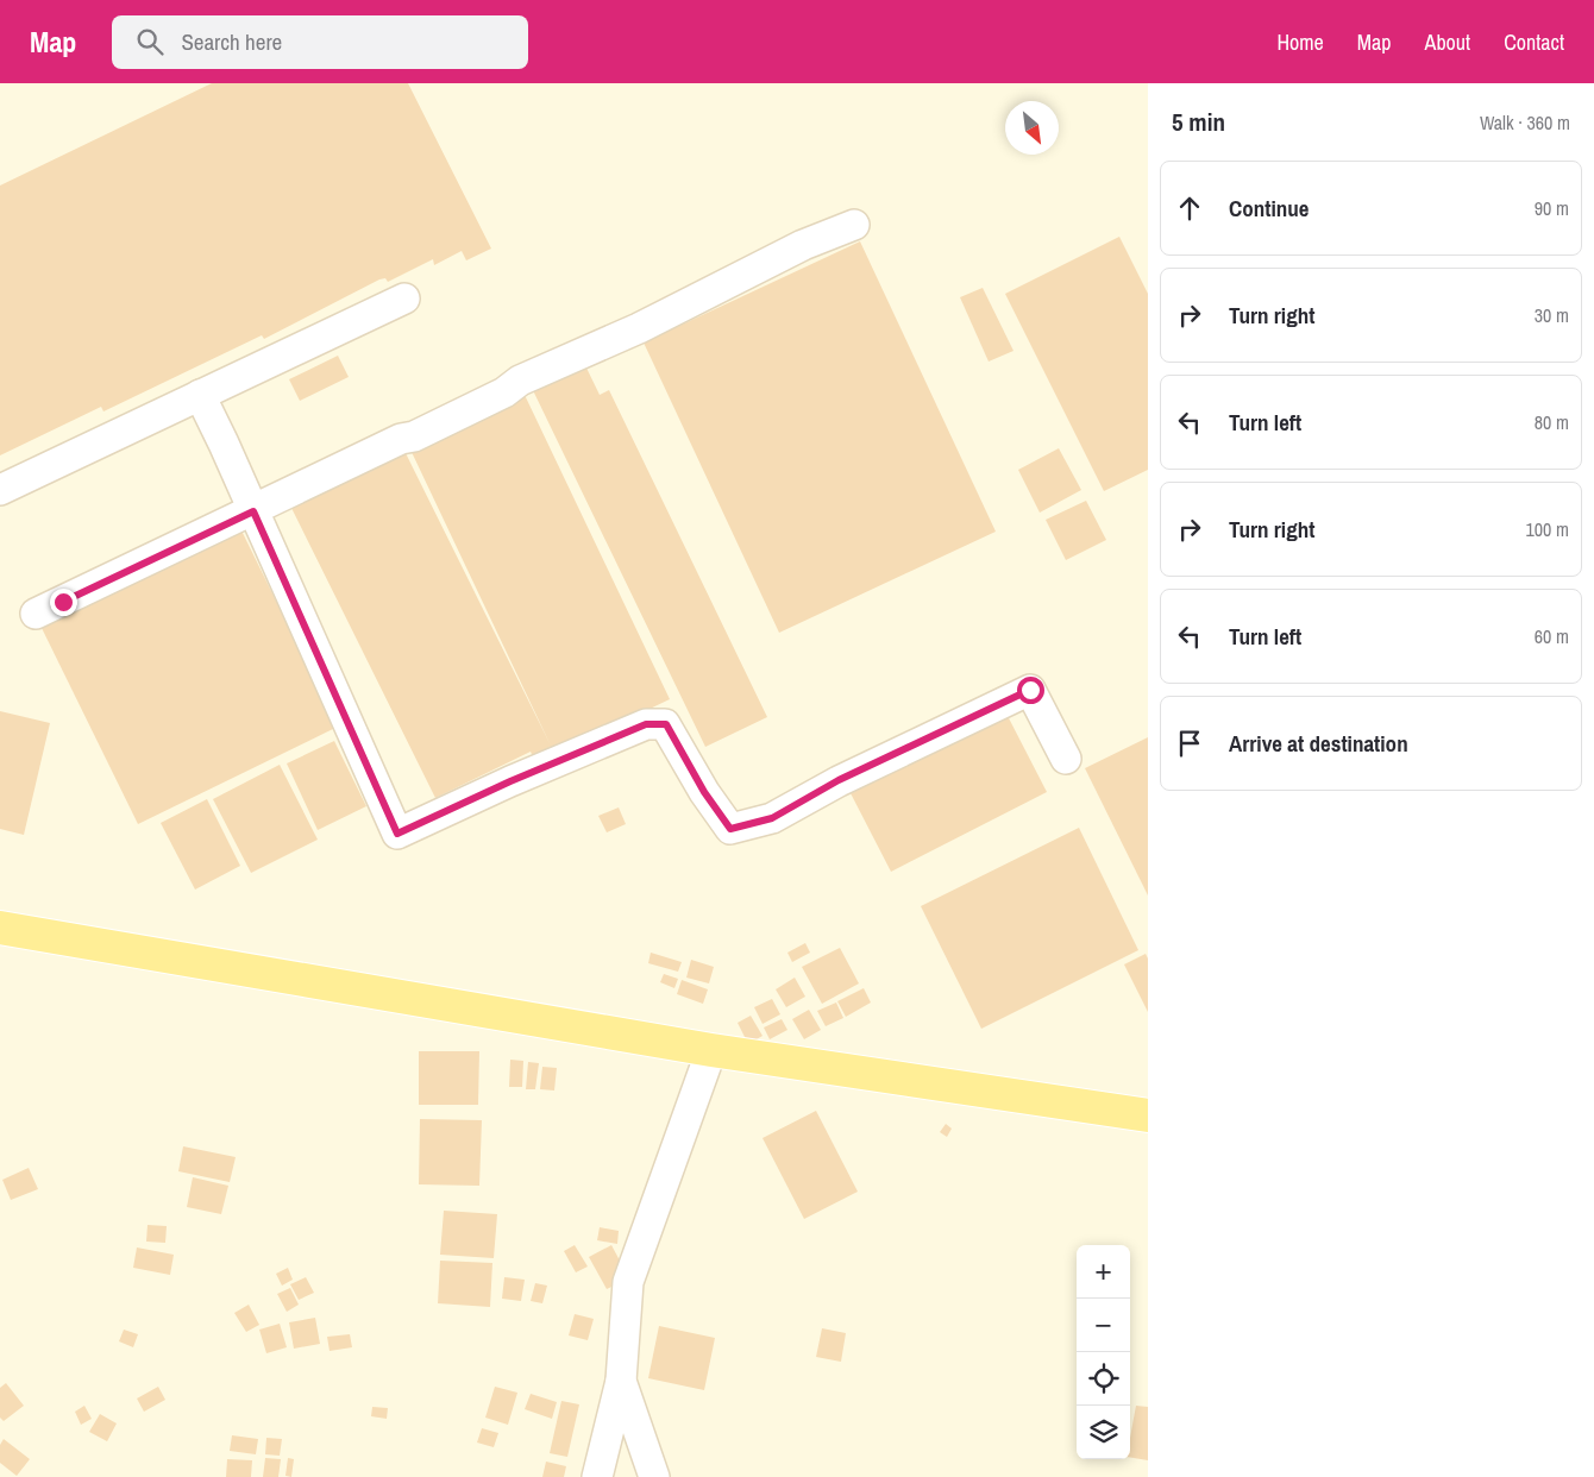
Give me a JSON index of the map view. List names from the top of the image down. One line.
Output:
{"north":"bottom right","page":{"header":"Map","search":"Search here","nav":["Home","Map","About","Contact"],"heading":["5 min","Walk · 360 m"],"list":[["Continue","90 m"],["Turn right","30 m"],["Turn left","80 m"],["Turn right","100 m"],["Turn left","60 m"],"Arrive at destination"],"map_buttons":["+","−"]}}
